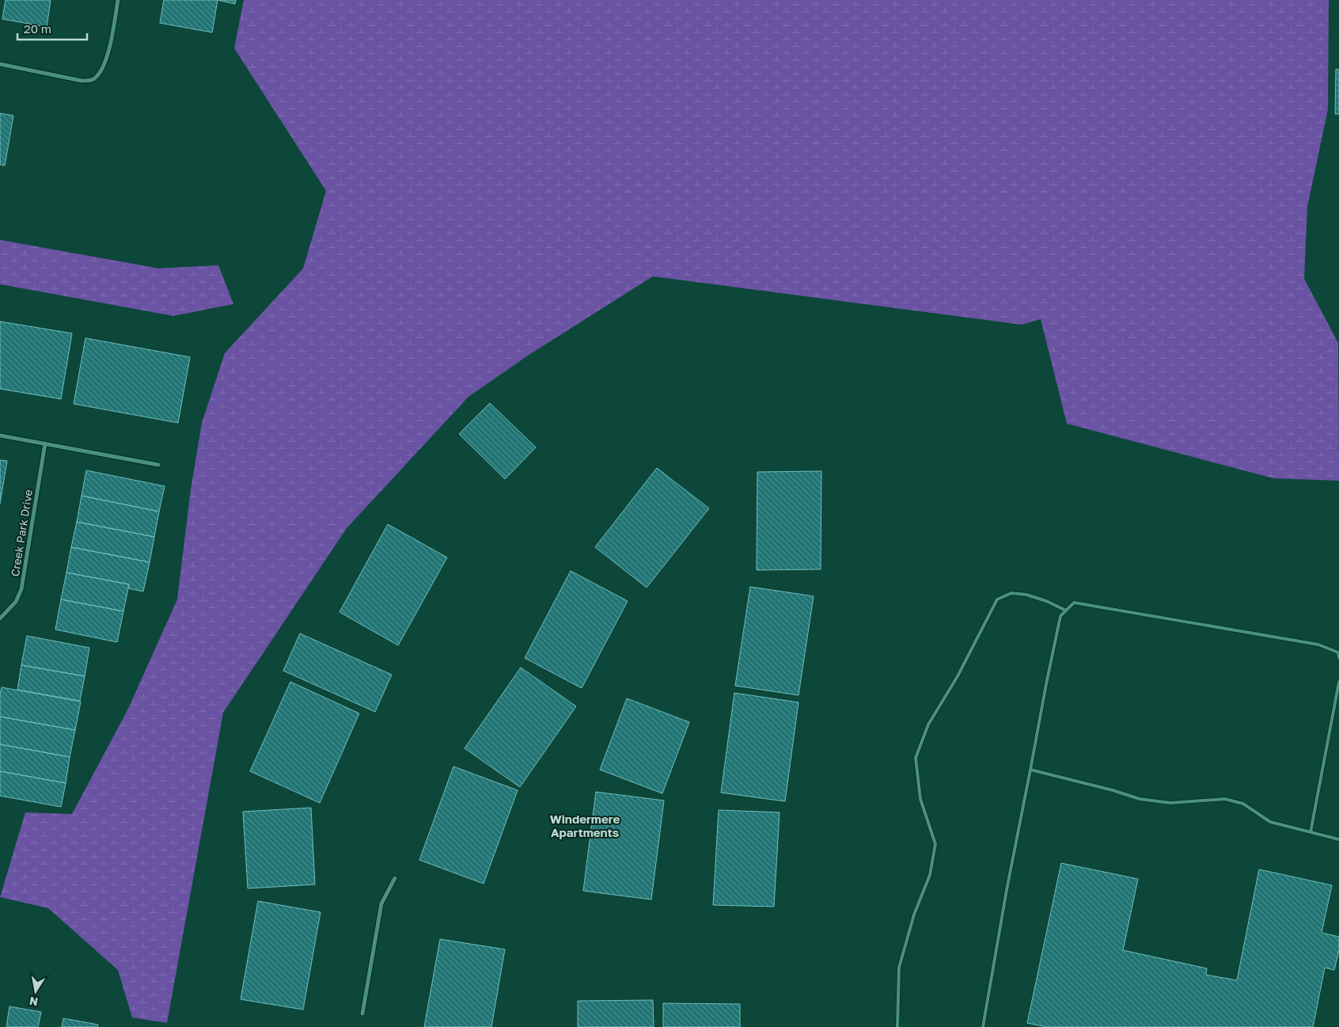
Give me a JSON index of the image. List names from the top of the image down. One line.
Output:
{"streets":{"street":["Creek Park Drive"]},"districts":["Windermere Apartments"],"scale_bar":"20 m","north":"bottom"}
